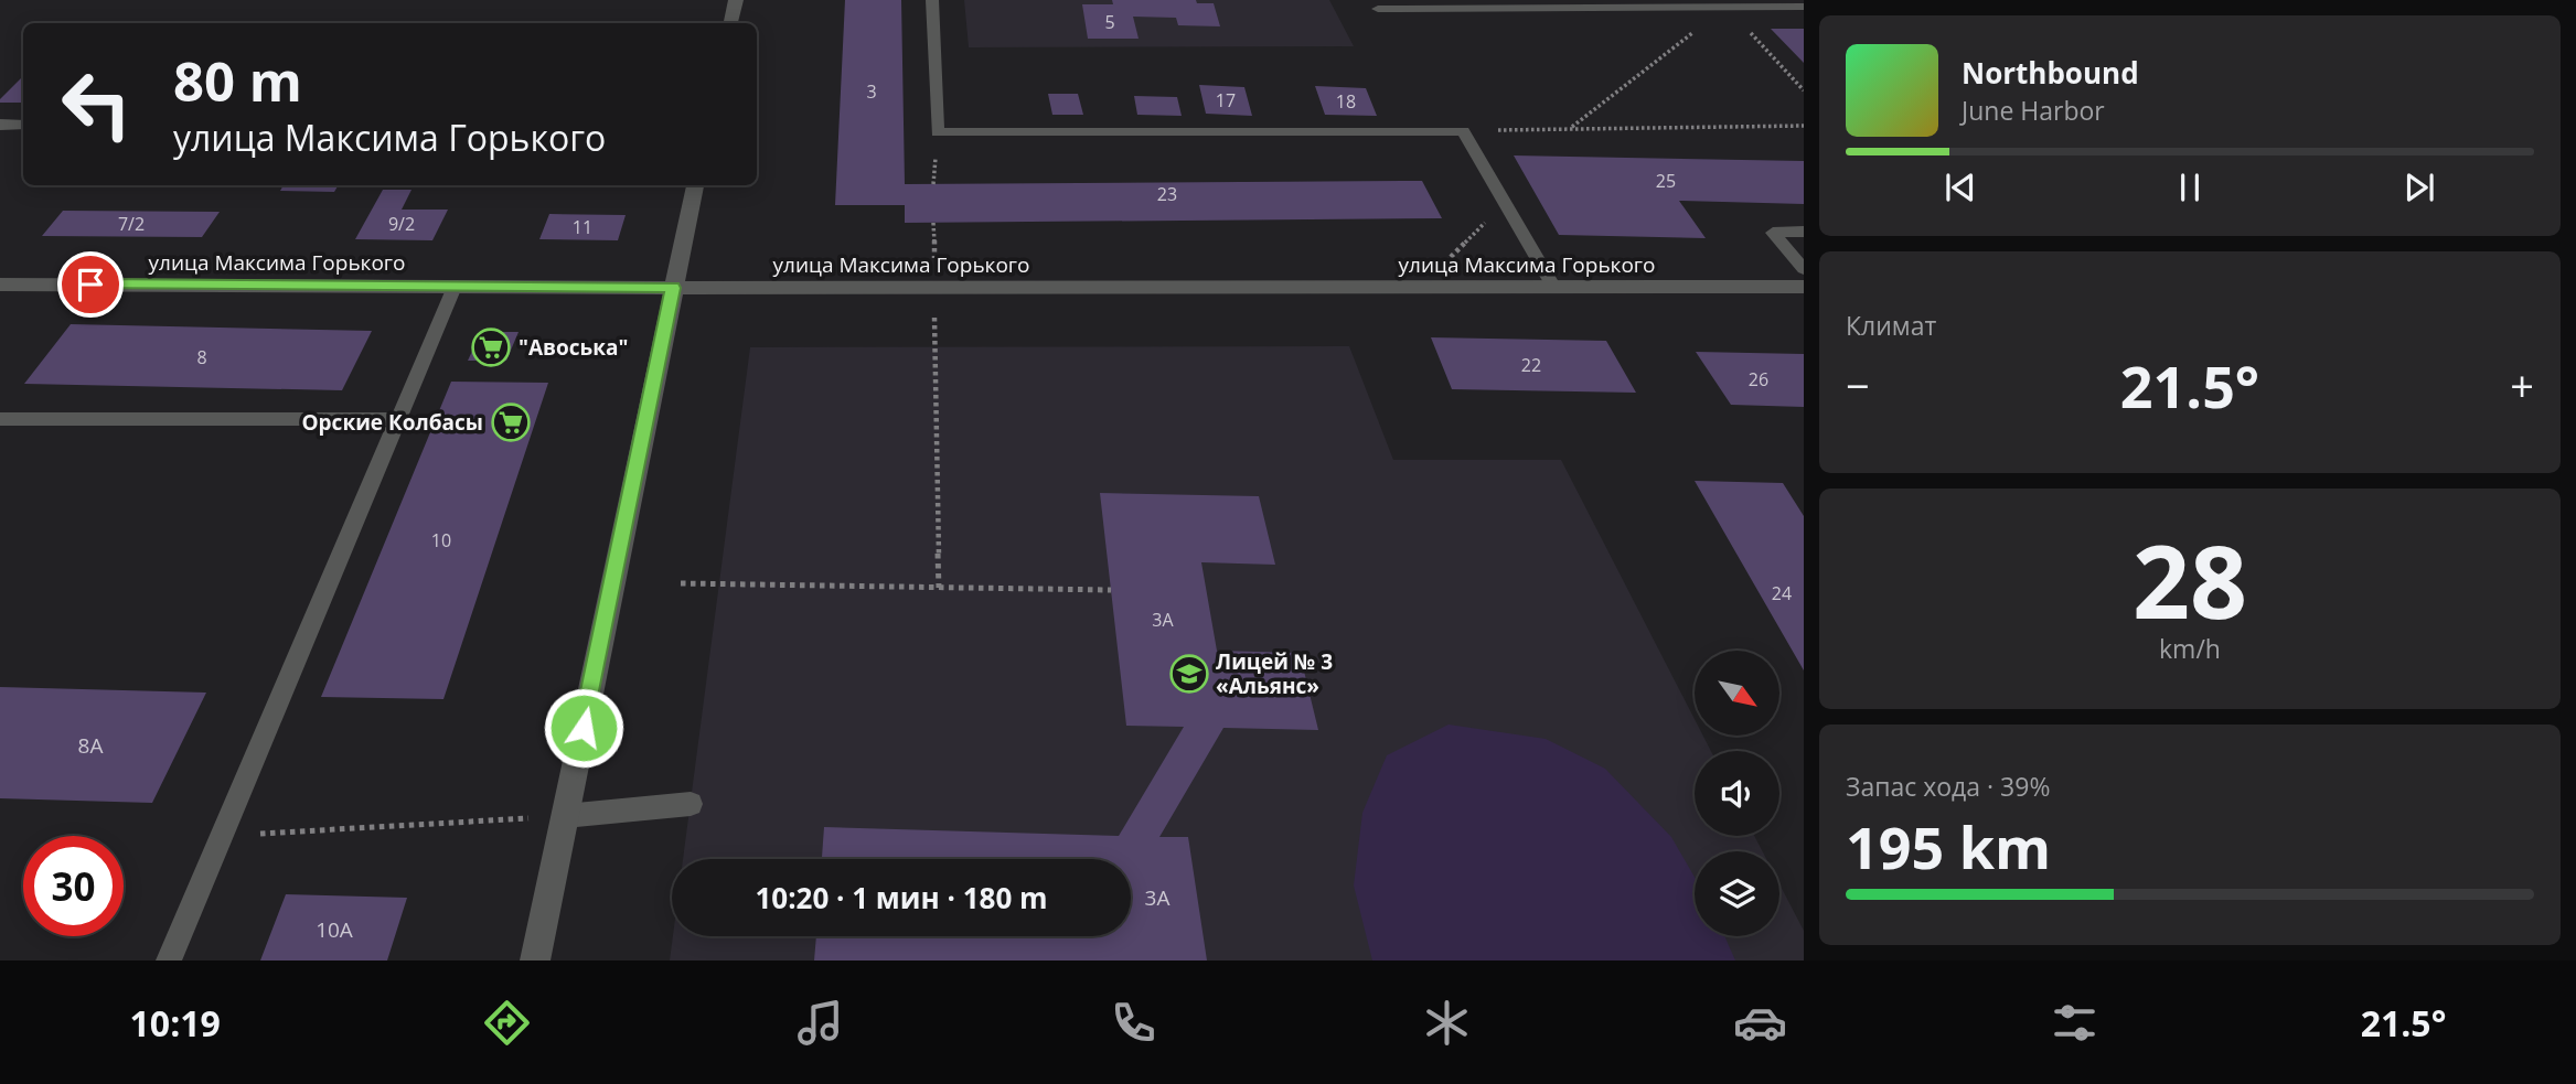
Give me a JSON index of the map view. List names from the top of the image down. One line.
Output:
{"streets":{"street":["улица Максима Горького"]},"places":{"supermarket":["\"Авоська\"","Орские Колбасы"],"school or university":["Лицей № 3 «Альянс»"]},"house_numbers":["5","3","17","18","25","23","7/2","9/2","11","8","22","26","10","24","3А","8А","3А","10А"],"north":"bottom right","page":{"turn":["80 m","улица Максима Горького"],"song":["Northbound","June Harbor"],"tile":["Климат",["28","km/h"],["Запас хода · 39%","195 km"]],"heat":["−","21.5°","+"],"limit":"30","trip":"10:20 · 1 мин · 180 m","tabs":["10:19","21.5°"]}}
